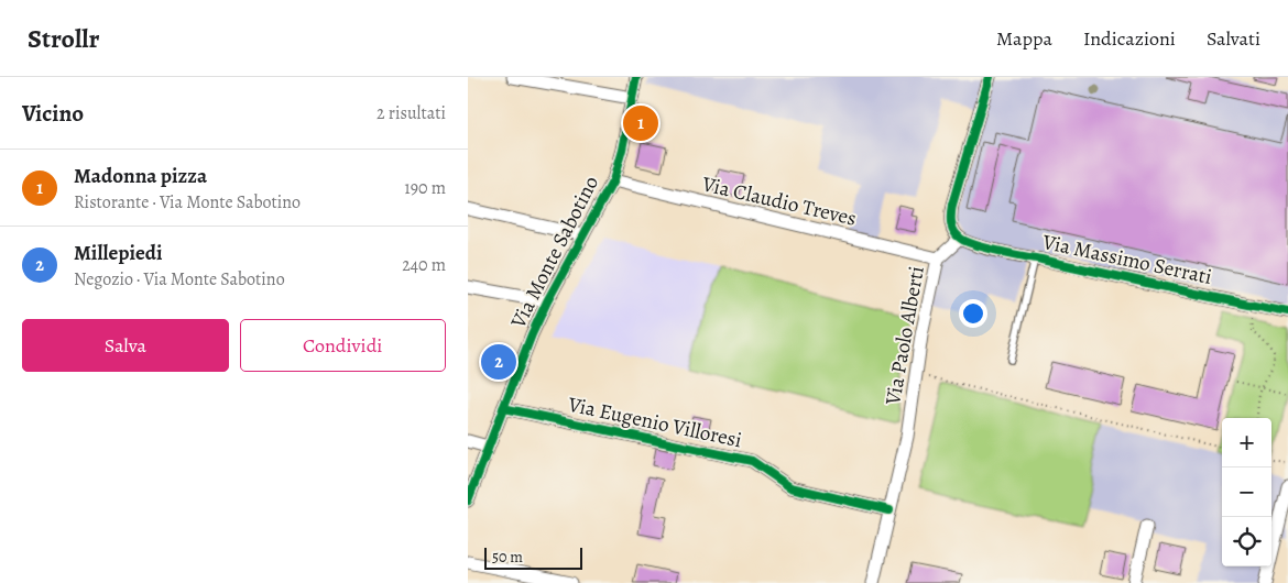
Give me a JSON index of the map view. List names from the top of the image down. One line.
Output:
{"streets":{"street":["Via Claudio Treves","Via Monte Sabotino","Via Massimo Serrati","Via Paolo Alberti","Via Eugenio Villoresi"]},"crossings":[["Via Claudio Treves","Via Monte Sabotino"],["Via Claudio Treves","Via Paolo Alberti"],["Via Monte Sabotino","Via Eugenio Villoresi"],["Via Massimo Serrati","Via Paolo Alberti"],["Via Paolo Alberti","Via Eugenio Villoresi"]],"scale_bar":"50 m","page":{"header":"Strollr","nav":["Mappa","Indicazioni","Salvati"],"heading":["Vicino","2 risultati"],"pins":["1","2"],"list":[{"mark":"1","name":"Madonna pizza","note":"Ristorante · Via Monte Sabotino","value":"190 m"},{"mark":"2","name":"Millepiedi","note":"Negozio · Via Monte Sabotino","value":"240 m"}],"buttons":["Salva","Condividi"],"map_buttons":["+","−"],"scale":"50 m"}}
